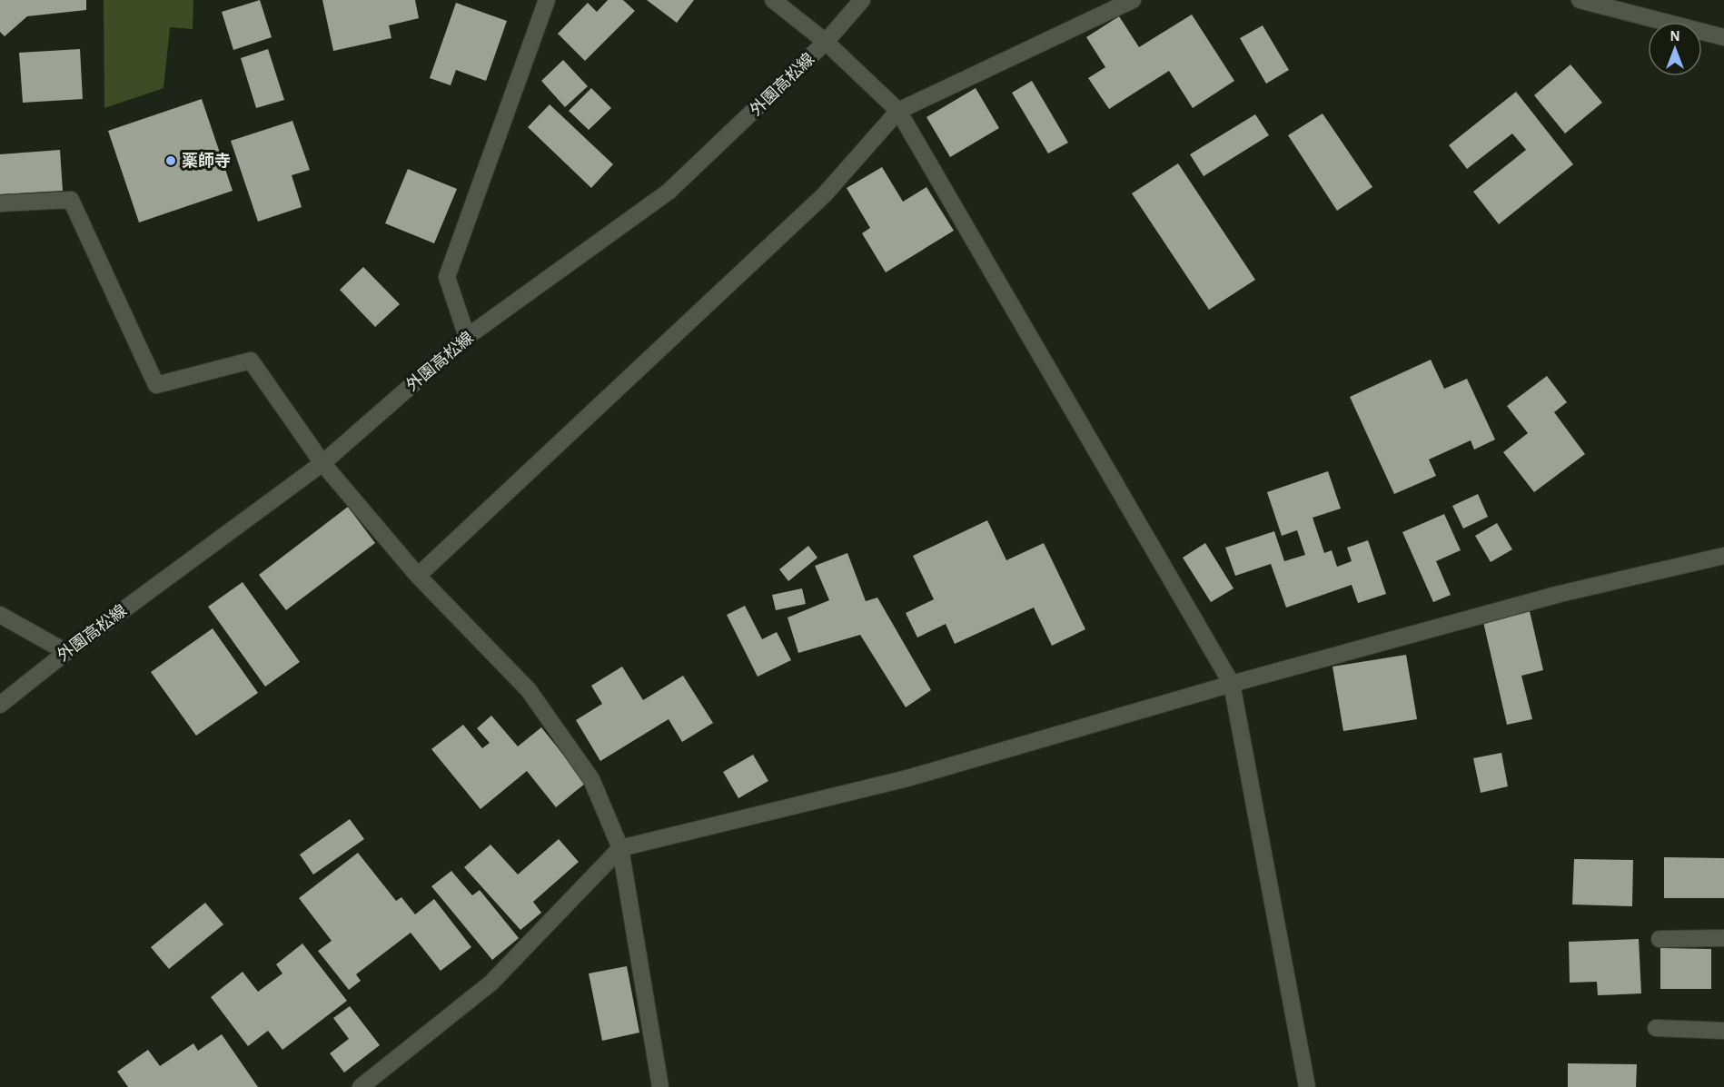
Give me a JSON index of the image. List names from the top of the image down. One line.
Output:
{"streets":{"street":["外園高松線"]},"places":["薬師寺"],"north":"top"}
